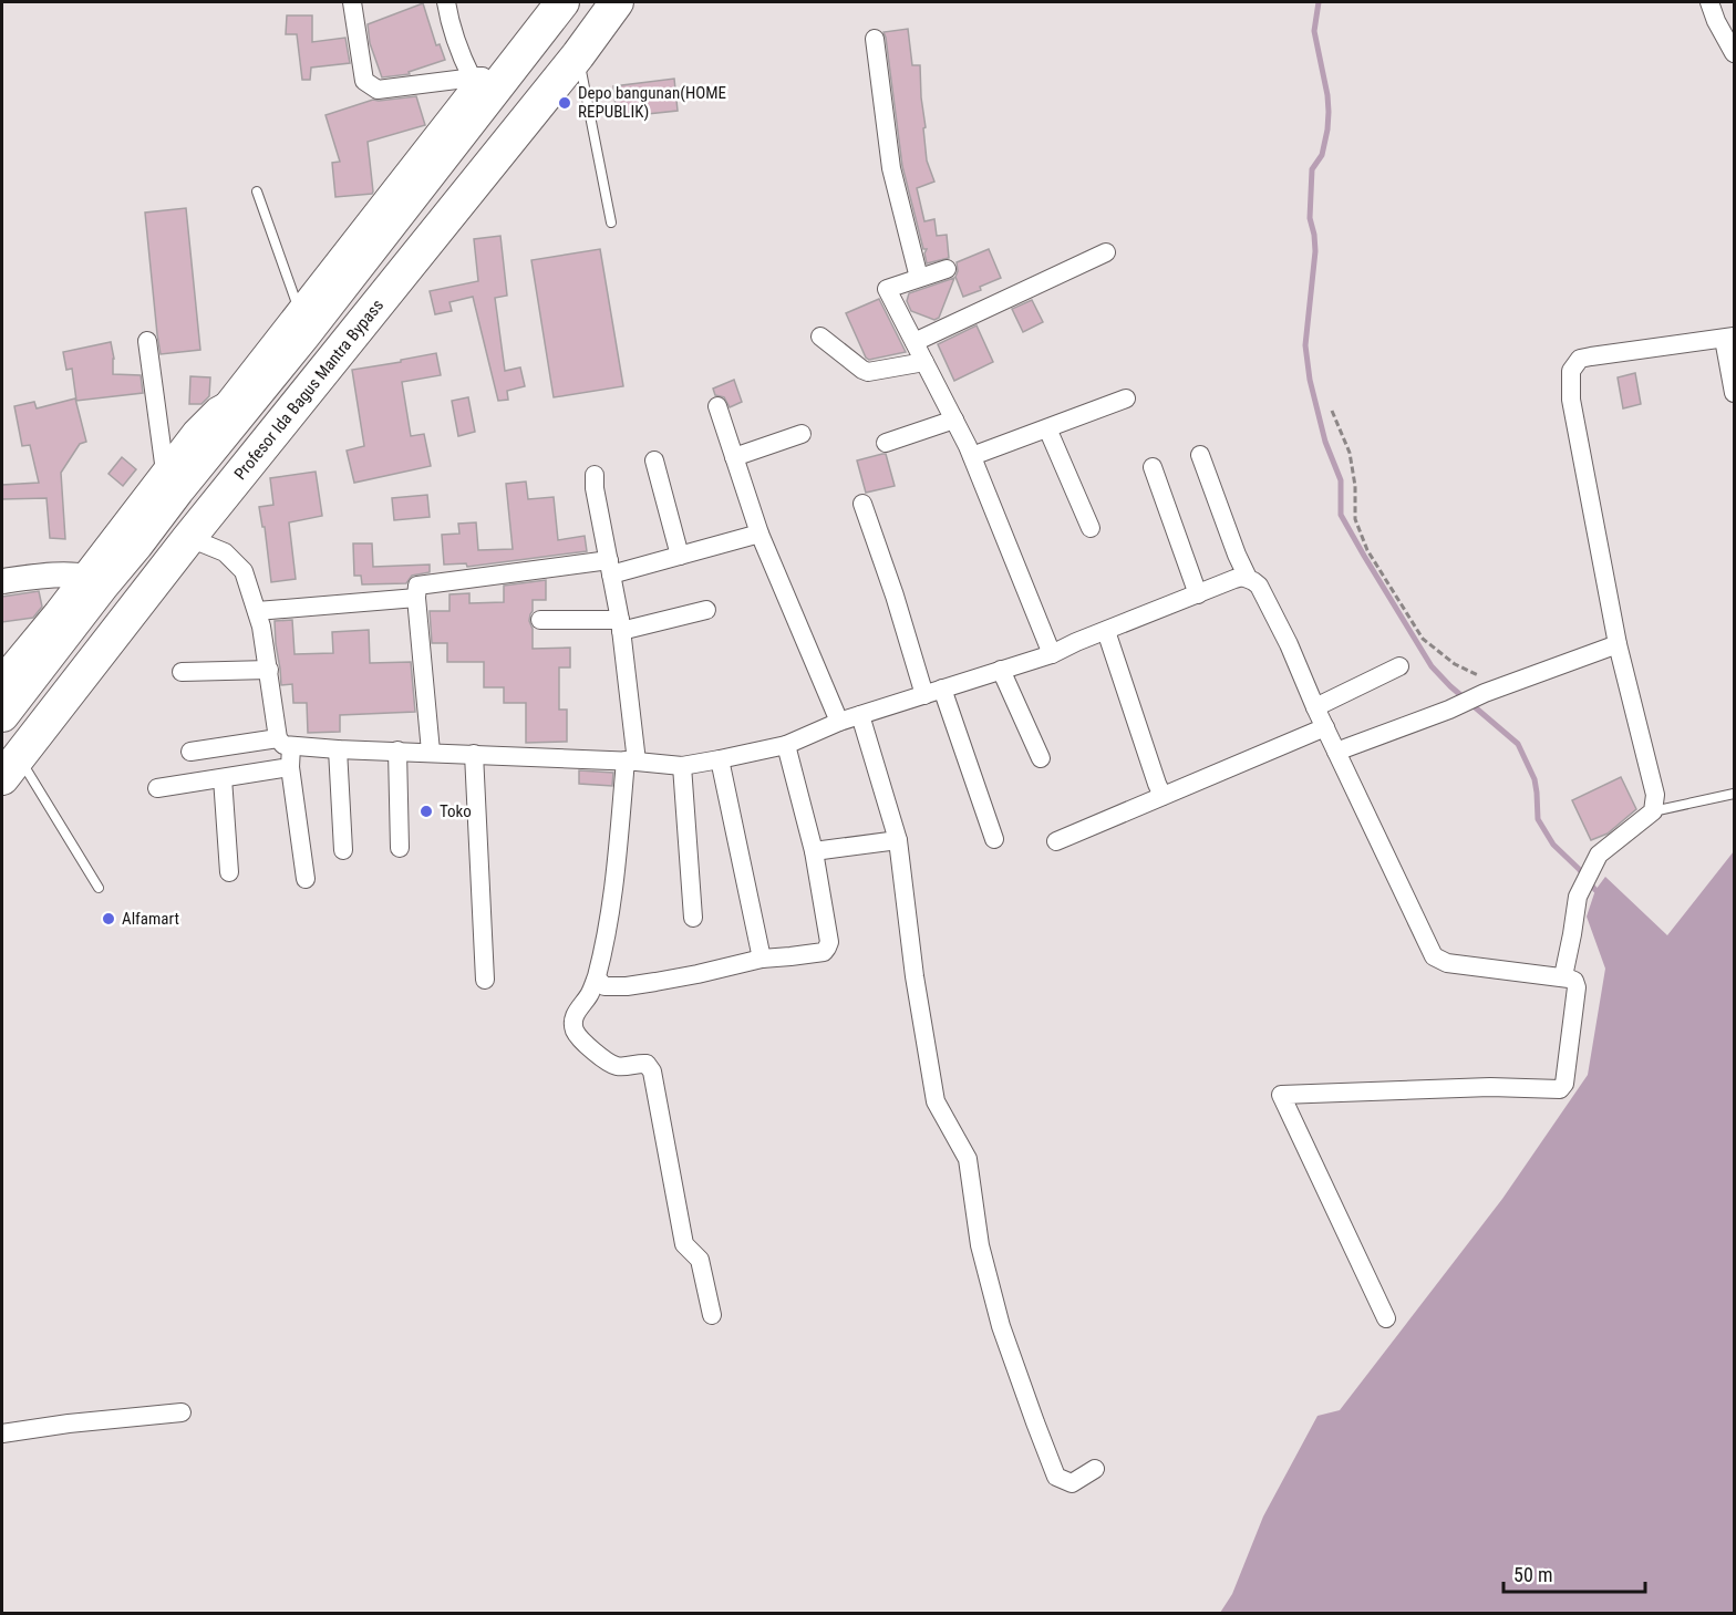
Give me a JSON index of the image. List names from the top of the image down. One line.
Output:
{"streets":{"highway":["Profesor Ida Bagus Mantra Bypass"]},"places":["Depo bangunan(HOME REPUBLIK)","Toko","Alfamart"],"scale_bar":"50 m"}
